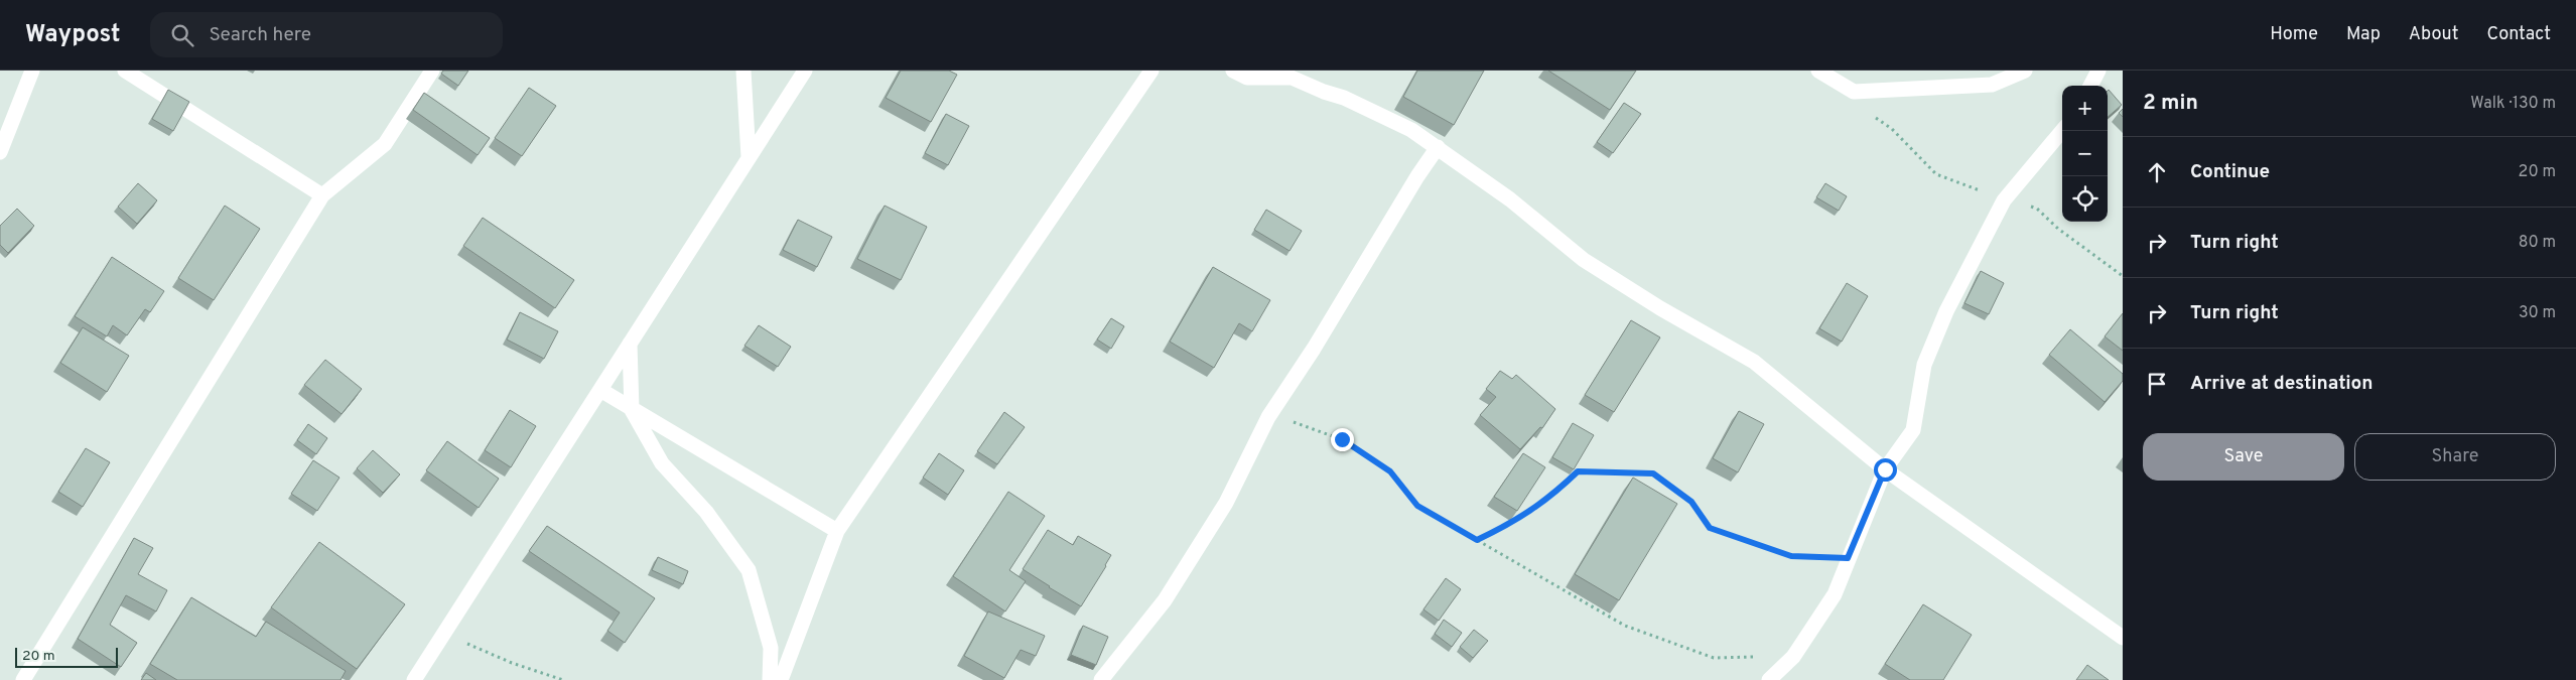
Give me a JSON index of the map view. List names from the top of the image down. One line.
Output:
{"scale_bar":"20 m","page":{"header":"Waypost","search":"Search here","nav":["Home","Map","About","Contact"],"heading":["2 min","Walk · 130 m"],"map_buttons":["+","−"],"list":[["Continue","20 m"],["Turn right","80 m"],["Turn right","30 m"],"Arrive at destination"],"buttons":["Save","Share"],"scale":"20 m"}}
